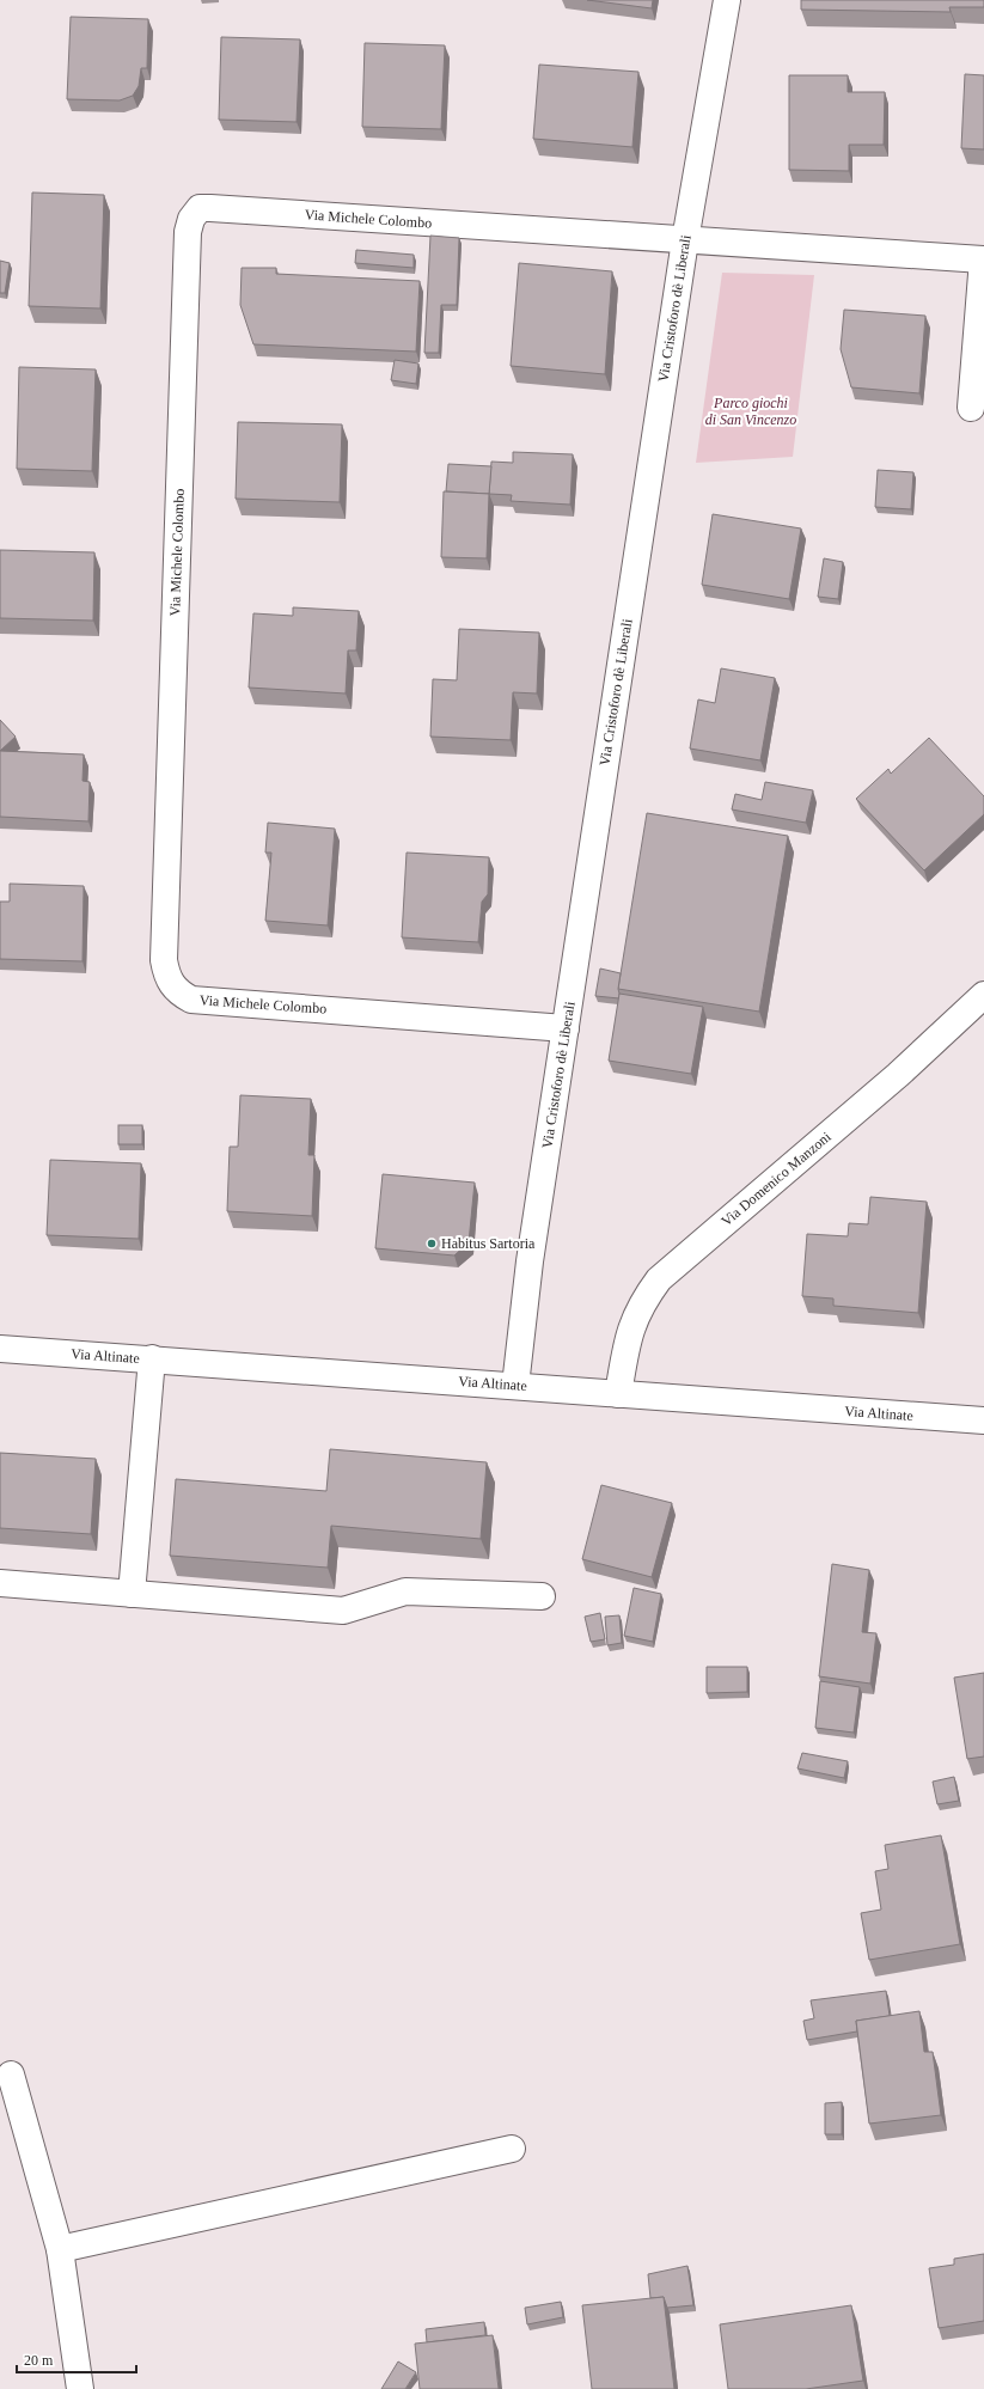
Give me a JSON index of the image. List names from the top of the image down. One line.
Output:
{"streets":{"street":["Via Michele Colombo","Via Cristoforo dè Liberali","Via Domenico Manzoni","Via Altinate"]},"crossings":[["Via Michele Colombo","Via Cristoforo dè Liberali"],["Via Cristoforo dè Liberali","Via Altinate"],["Via Domenico Manzoni","Via Altinate"]],"parks":["Parco giochi di San Vincenzo"],"places":["Habitus Sartoria"],"scale_bar":"20 m"}
